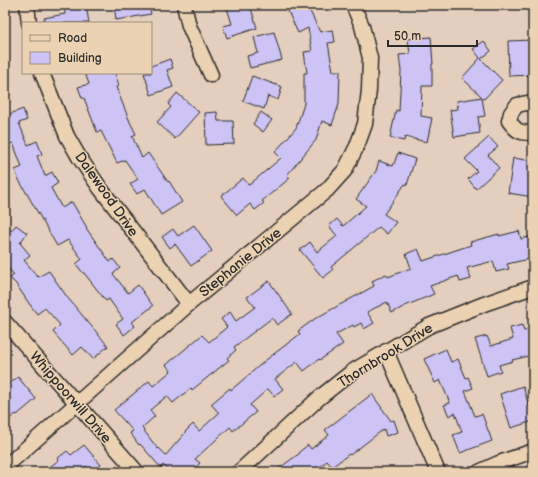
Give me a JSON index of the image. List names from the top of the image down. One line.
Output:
{"streets":{"street":["Dalewood Drive","Stephanie Drive","Thornbrook Drive","Whippoorwill Drive"]},"crossings":[["Dalewood Drive","Stephanie Drive"],["Stephanie Drive","Whippoorwill Drive"]],"legend":["Road","Building"],"scale_bar":"50 m"}
